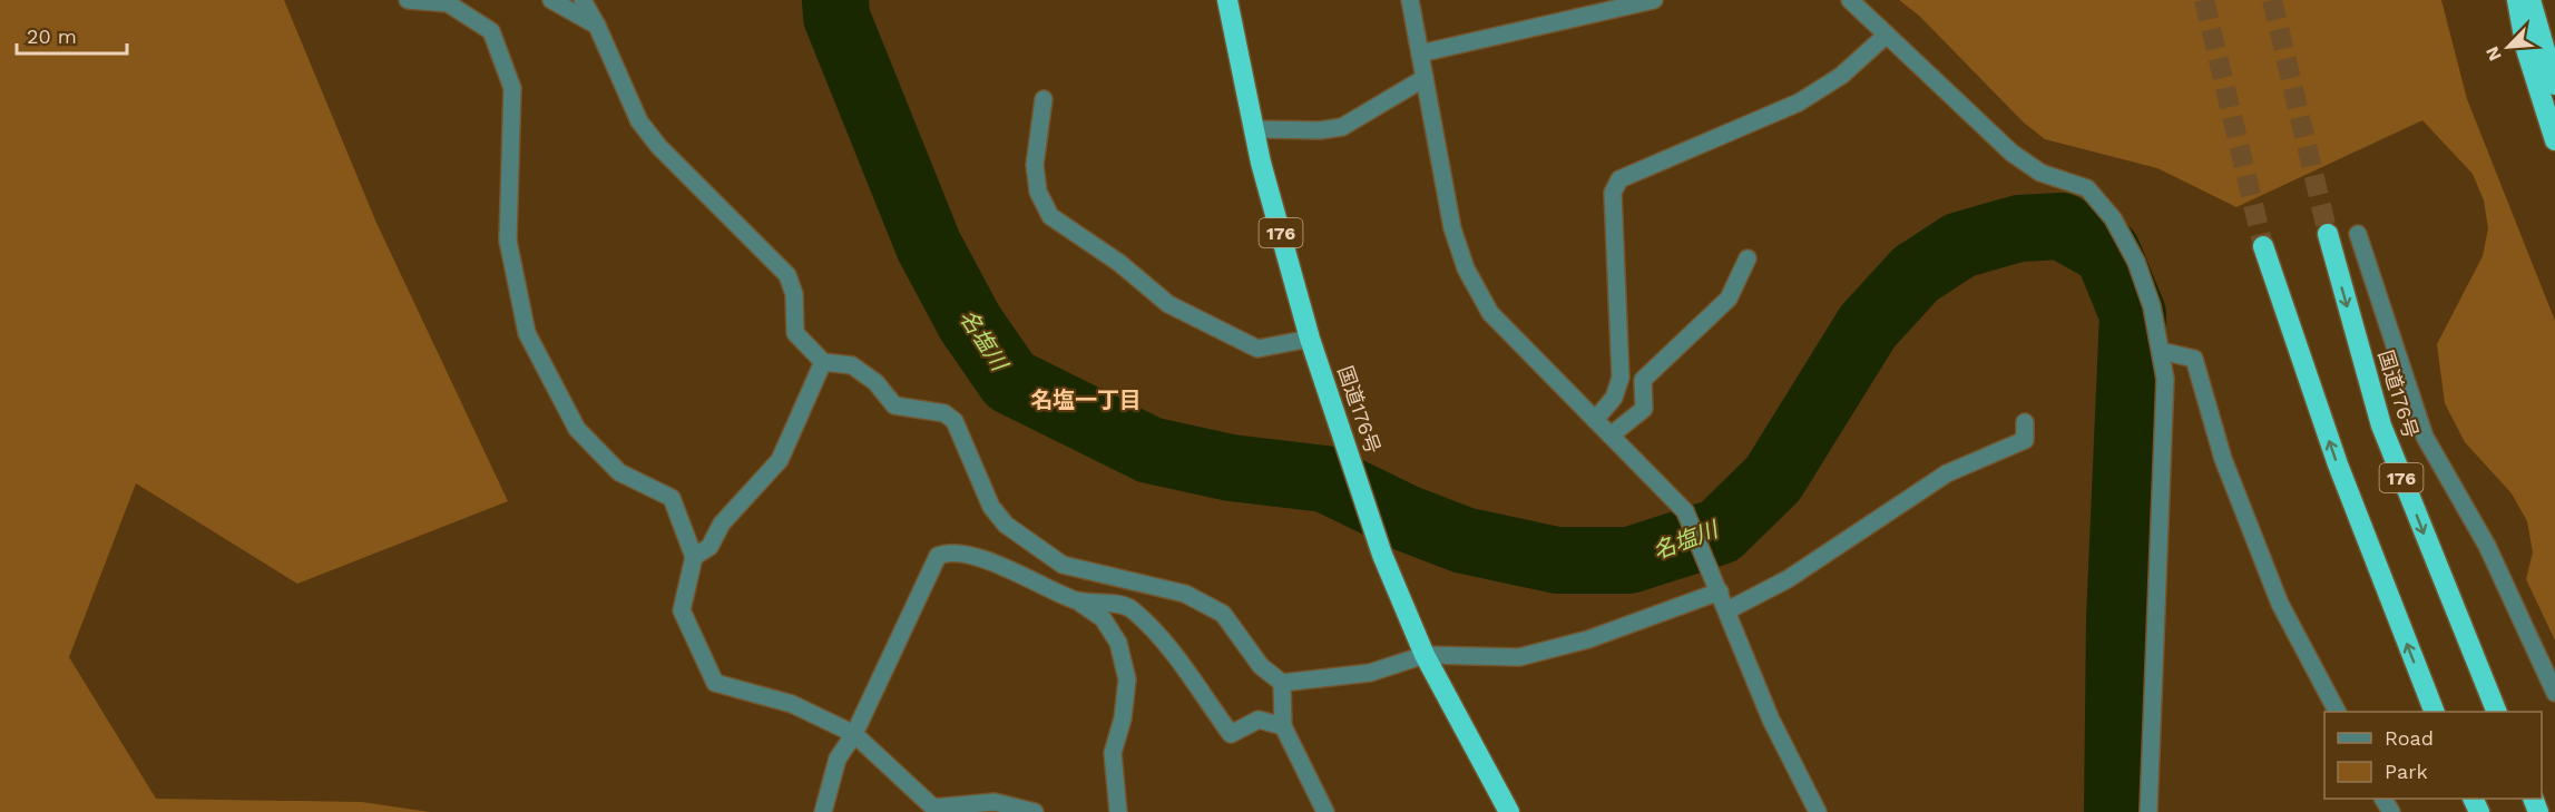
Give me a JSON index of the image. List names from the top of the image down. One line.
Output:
{"streets":{"highway":["176","国道176号"]},"districts":["名塩一丁目"],"water":["名塩川"],"legend":["Road","Park"],"scale_bar":"20 m","north":"bottom left"}
